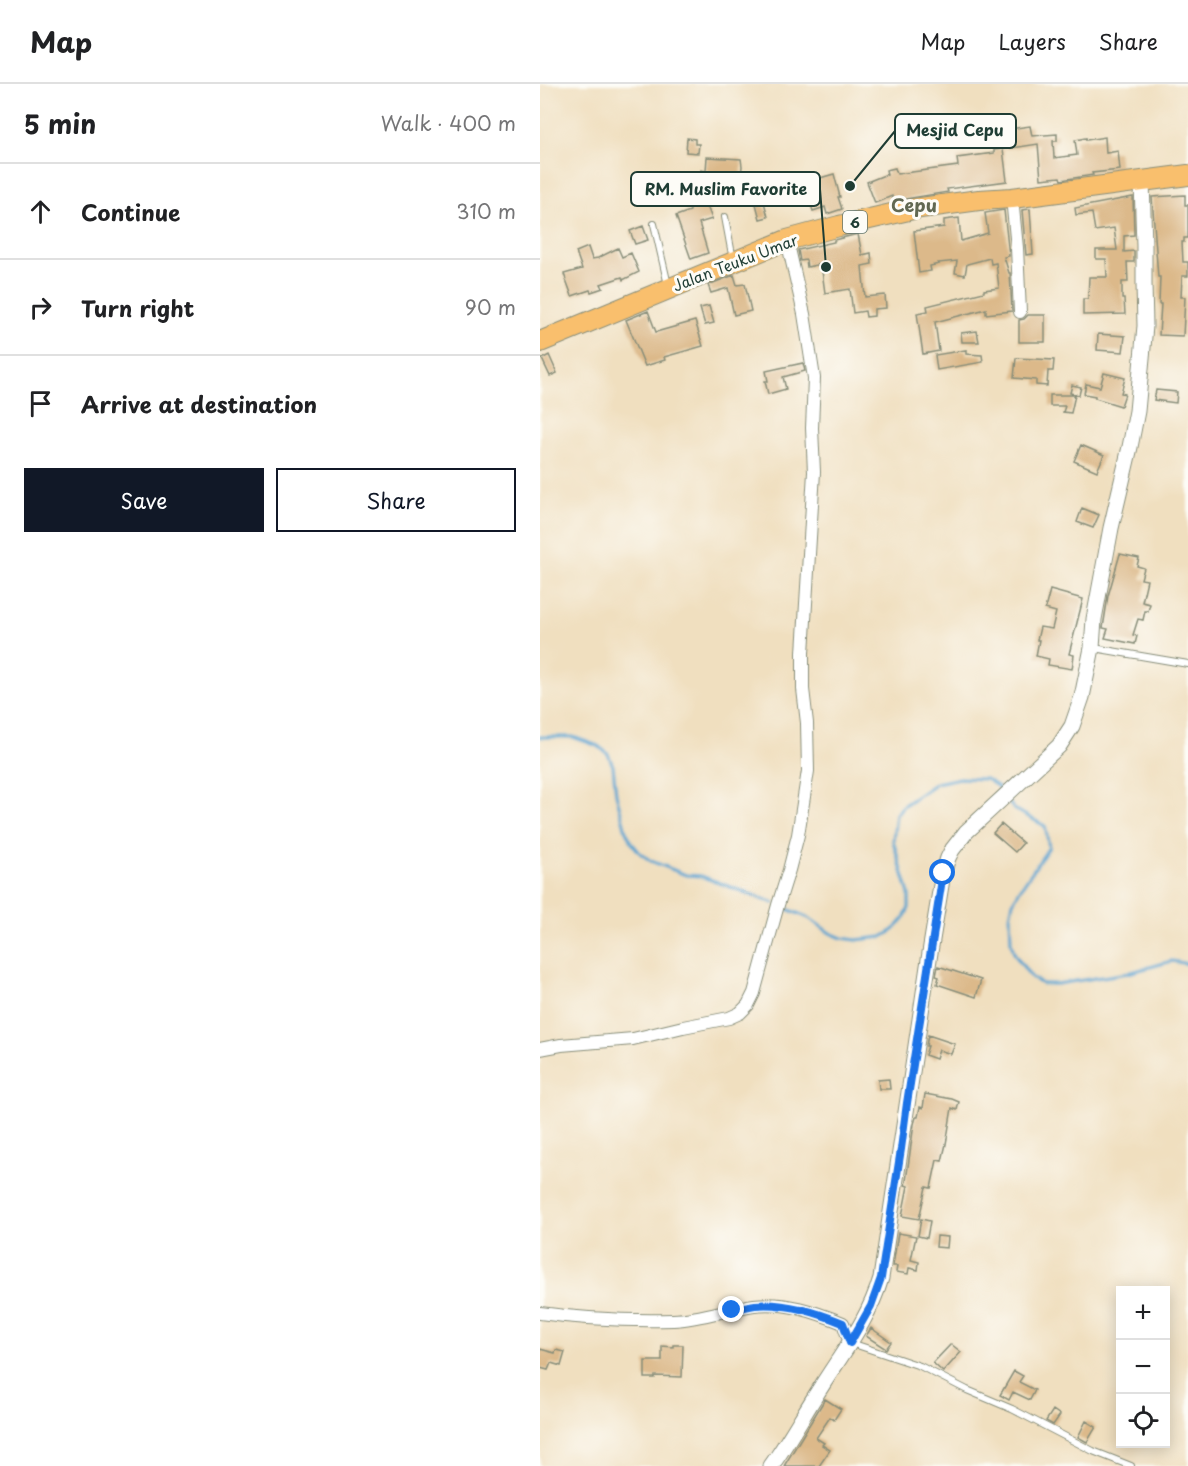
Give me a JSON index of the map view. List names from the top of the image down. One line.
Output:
{"streets":{"highway":["6","Jalan Teuku Umar"]},"districts":["Cepu"],"places":["Mesjid Cepu","RM. Muslim Favorite"],"page":{"header":"Map","nav":["Map","Layers","Share"],"heading":["5 min","Walk · 400 m"],"list":[["Continue","310 m"],["Turn right","90 m"],"Arrive at destination"],"buttons":["Save","Share"],"map_buttons":["+","−"]}}
